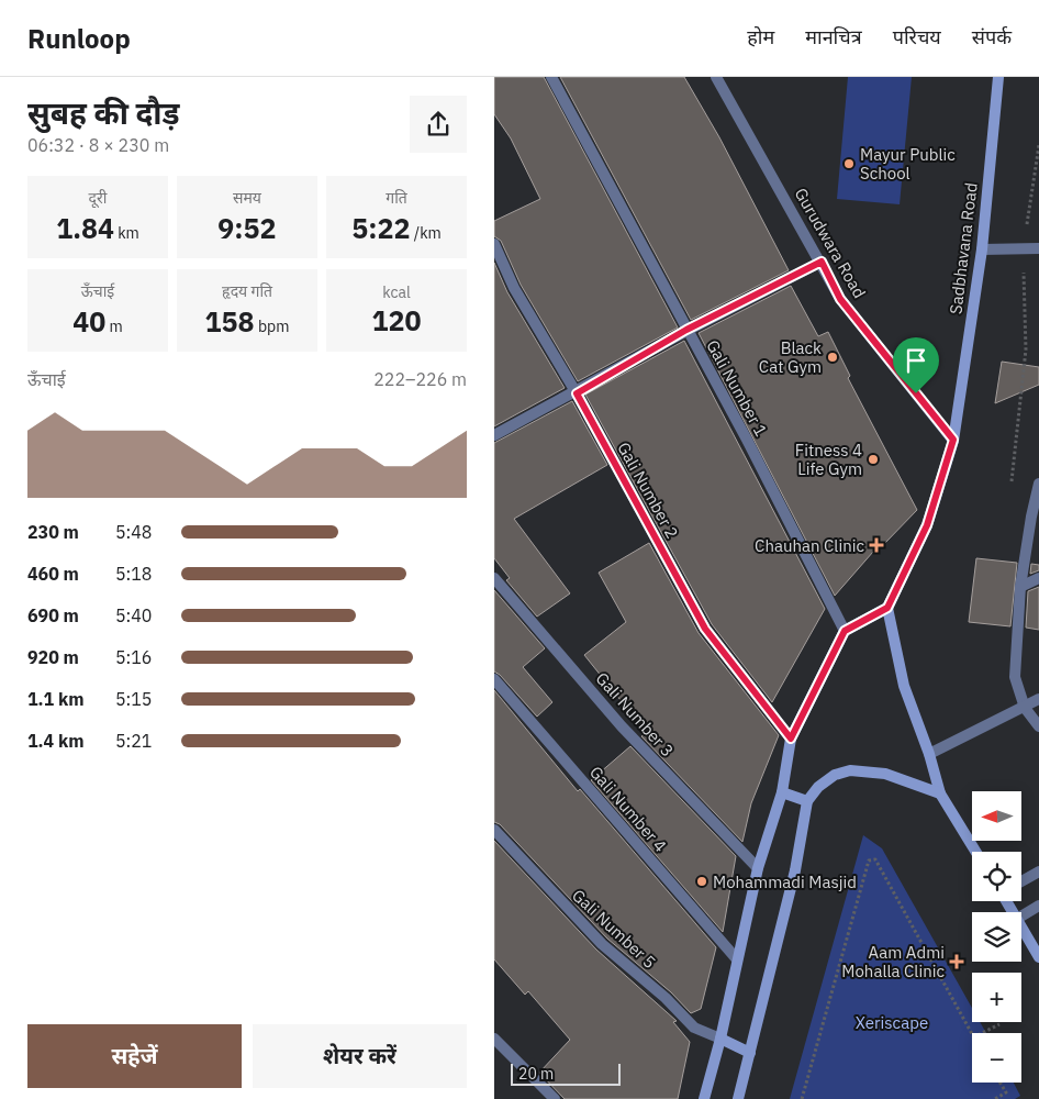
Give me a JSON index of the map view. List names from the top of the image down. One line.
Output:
{"streets":{"street":["Gurudwara Road","Sadbhavana Road","Gali Number 1","Gali Number 2","Gali Number 3","Gali Number 4","Gali Number 5"]},"crossings":[["Gurudwara Road","Sadbhavana Road"]],"parks":["Xeriscape"],"places":{"other":["Mayur Public School","Black Cat Gym","Fitness 4 Life Gym","Mohammadi Masjid"],"health":["Chauhan Clinic","Aam Admi Mohalla Clinic"]},"scale_bar":"20 m","north":"left","page":{"header":"Runloop","nav":["होम","मानचित्र","परिचय","संपर्क"],"heading":["सुबह की दौड़","06:32 · 8 × 230 m"],"stats":[["दूरी","1.84 km"],["समय","9:52"],["गति","5:22 /km"],["ऊँचाई","40 m"],["हृदय गति","158 bpm"],["kcal","120"]],"chart":["ऊँचाई","222–226 m"],"list":[{"name":"230 m","note":"5:48"},{"name":"460 m","note":"5:18"},{"name":"690 m","note":"5:40"},{"name":"920 m","note":"5:16"},{"name":"1.1 km","note":"5:15"},{"name":"1.4 km","note":"5:21"}],"map_buttons":["+","−"],"buttons":["सहेजें","शेयर करें"],"scale":"20 m"}}
